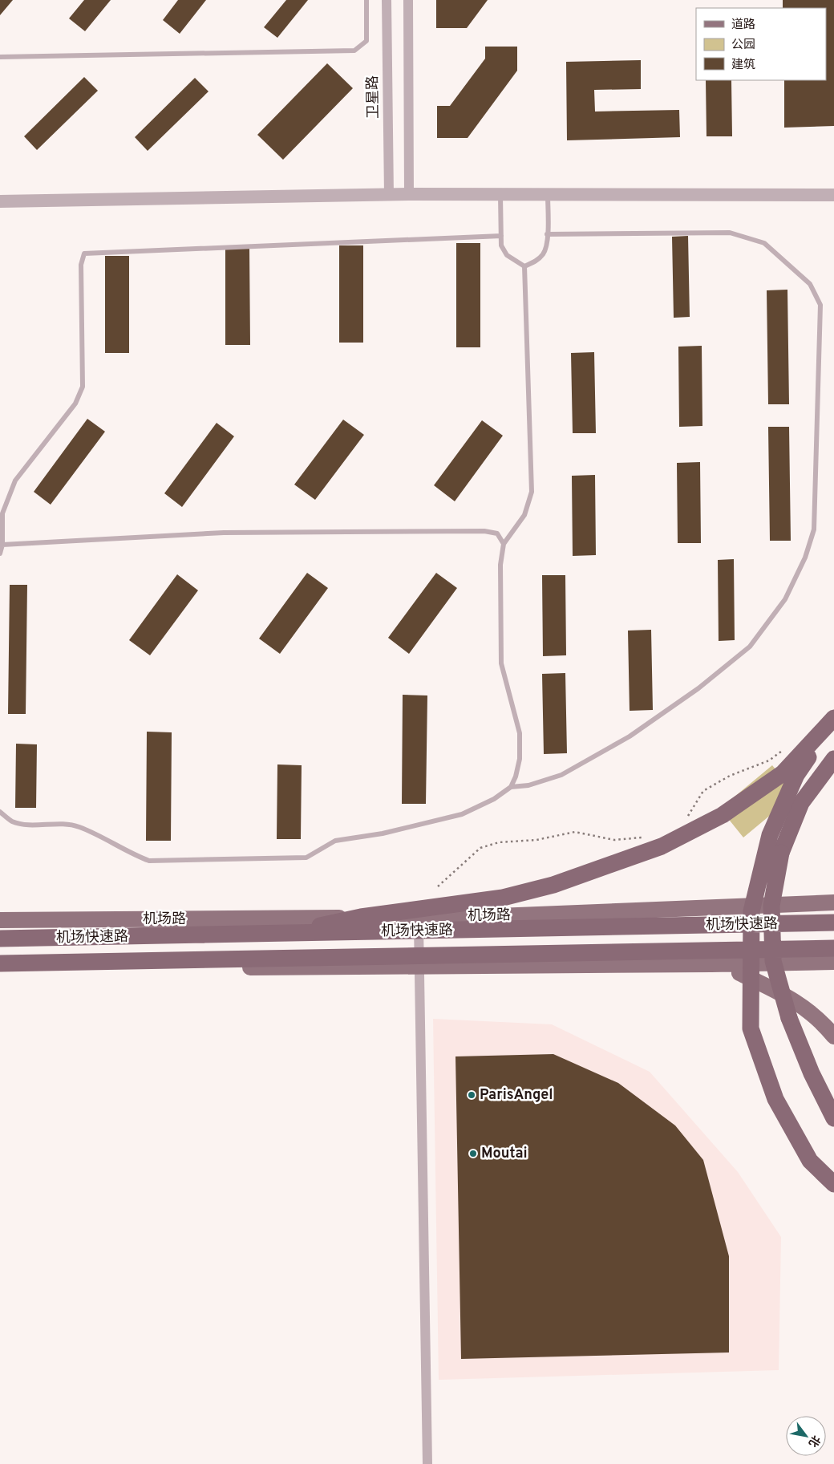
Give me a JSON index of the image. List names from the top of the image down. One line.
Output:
{"streets":{"highway":["机场快速路"],"main road":["机场路"],"street":["卫星路"]},"places":["ParisAngel","Moutai"],"legend":["道路","公园","建筑"],"north":"bottom right"}
